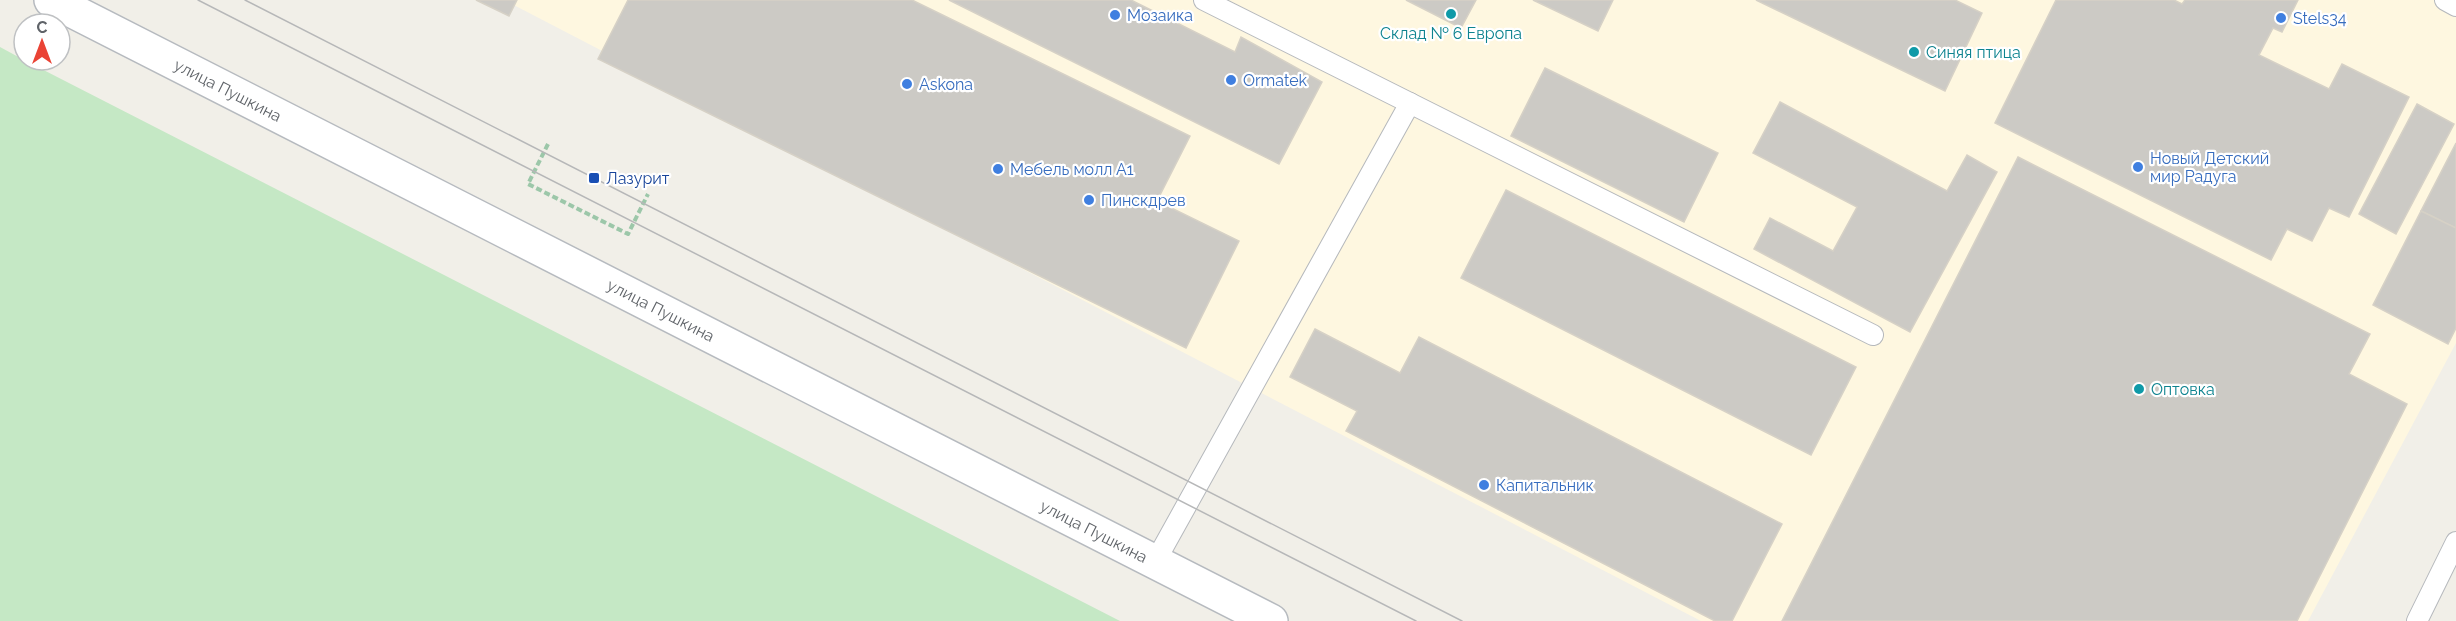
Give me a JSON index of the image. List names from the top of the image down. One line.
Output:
{"streets":{"street":["улица Пушкина"]},"places":{"other":["Склад № 6 Европа","Мозаика","Stels34","Синяя птица","Ormatek","Askona","Новый Детский мир Радуга","Мебель молл А1","Пинскдрев","Оптовка","Капитальник"],"transit":["Лазурит"]},"north":"top"}
